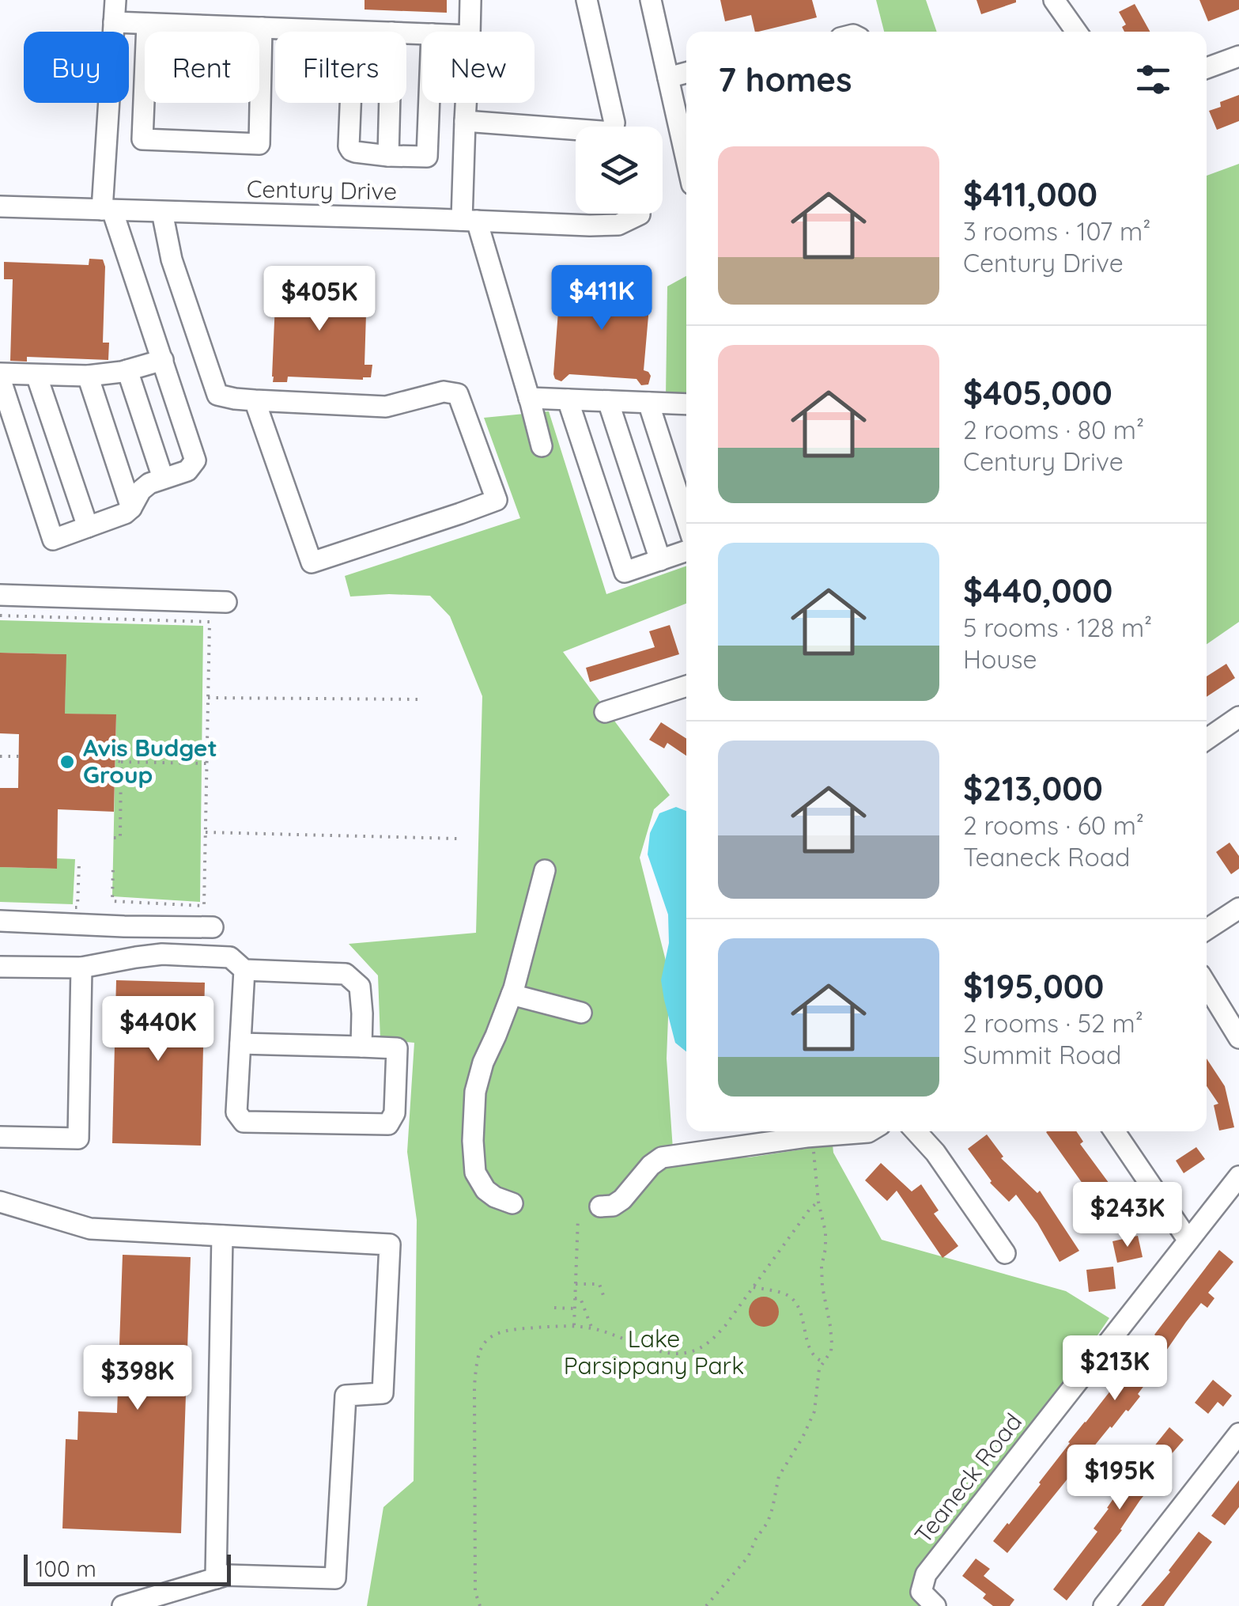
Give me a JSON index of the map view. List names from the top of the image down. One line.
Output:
{"streets":{"street":["Century Drive","Teaneck Road"]},"parks":["Lake Parsippany Park"],"places":["Avis Budget Group"],"scale_bar":"100 m","page":{"chip":["Buy","Rent","Filters","New"],"heading":"7 homes","list":[{"name":"$411,000","note":"3 rooms · 107 m² · Century Drive"},{"name":"$405,000","note":"2 rooms · 80 m² · Century Drive"},{"name":"$440,000","note":"5 rooms · 128 m² · House"},{"name":"$213,000","note":"2 rooms · 60 m² · Teaneck Road"},{"name":"$195,000","note":"2 rooms · 52 m² · Summit Road"}],"price":["$411K","$405K","$440K","$243K","$213K","$398K","$195K"],"scale":"100 m"}}
